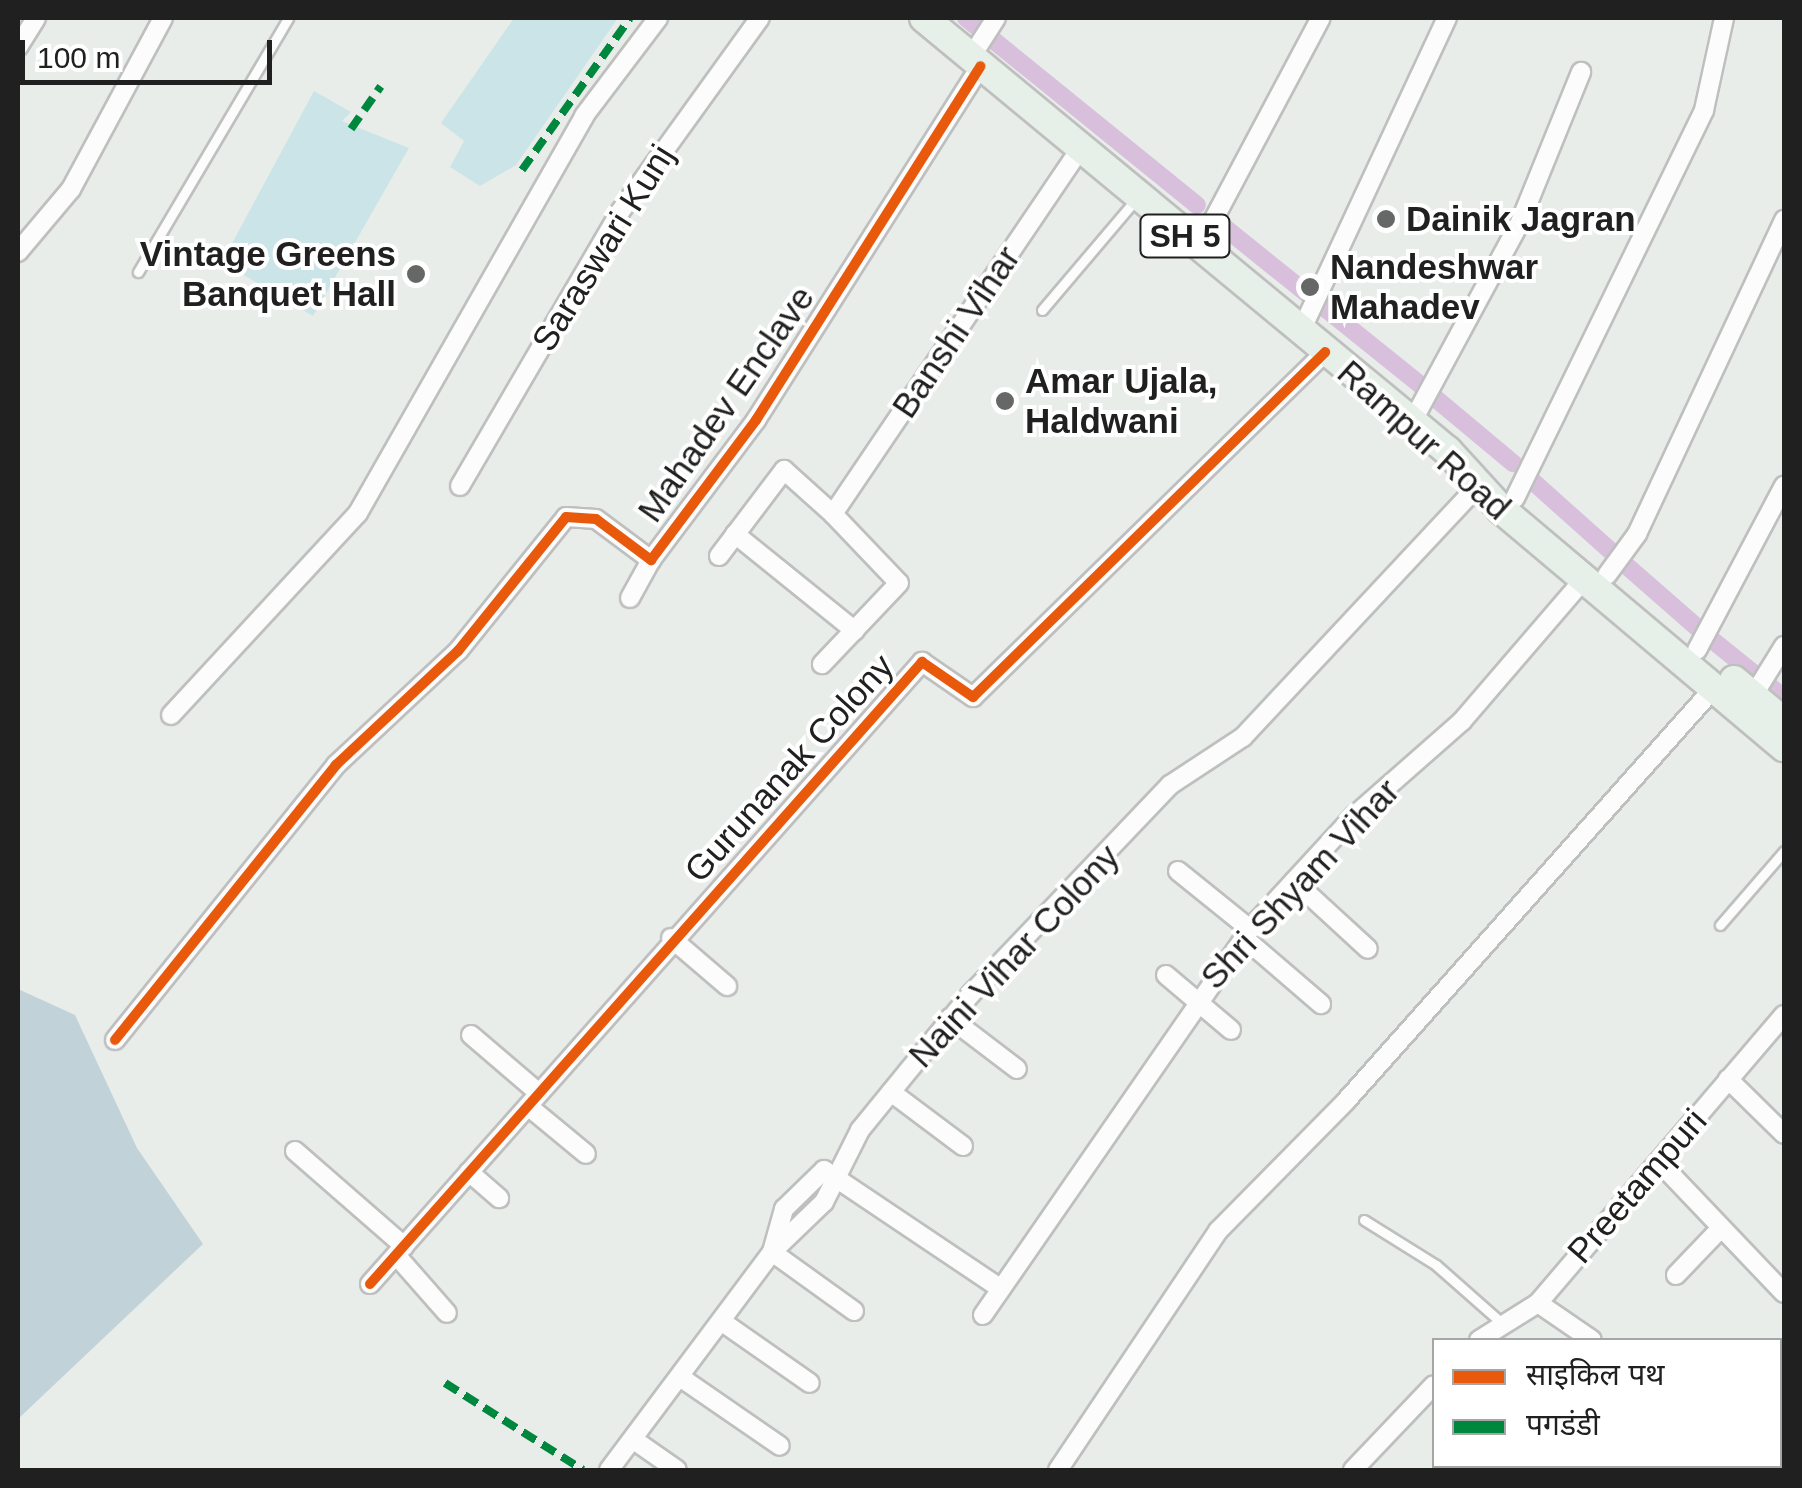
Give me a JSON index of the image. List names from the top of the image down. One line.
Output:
{"streets":{"main road":["SH 5","Rampur Road"],"street":["Saraswari Kunj","Banshi Vihar","Mahadev Enclave","Gurunanak Colony","Shri Shyam Vihar","Naini Vihar Colony","Preetampuri"]},"crossings":[["Banshi Vihar","Rampur Road"],["Mahadev Enclave","Rampur Road"],["Rampur Road","Gurunanak Colony"],["Rampur Road","Shri Shyam Vihar"],["Rampur Road","Naini Vihar Colony"]],"places":["Dainik Jagran","Vintage Greens Banquet Hall","Nandeshwar Mahadev","Amar Ujala, Haldwani"],"legend":["साइकिल पथ","पगडंडी"],"scale_bar":"100 m"}
